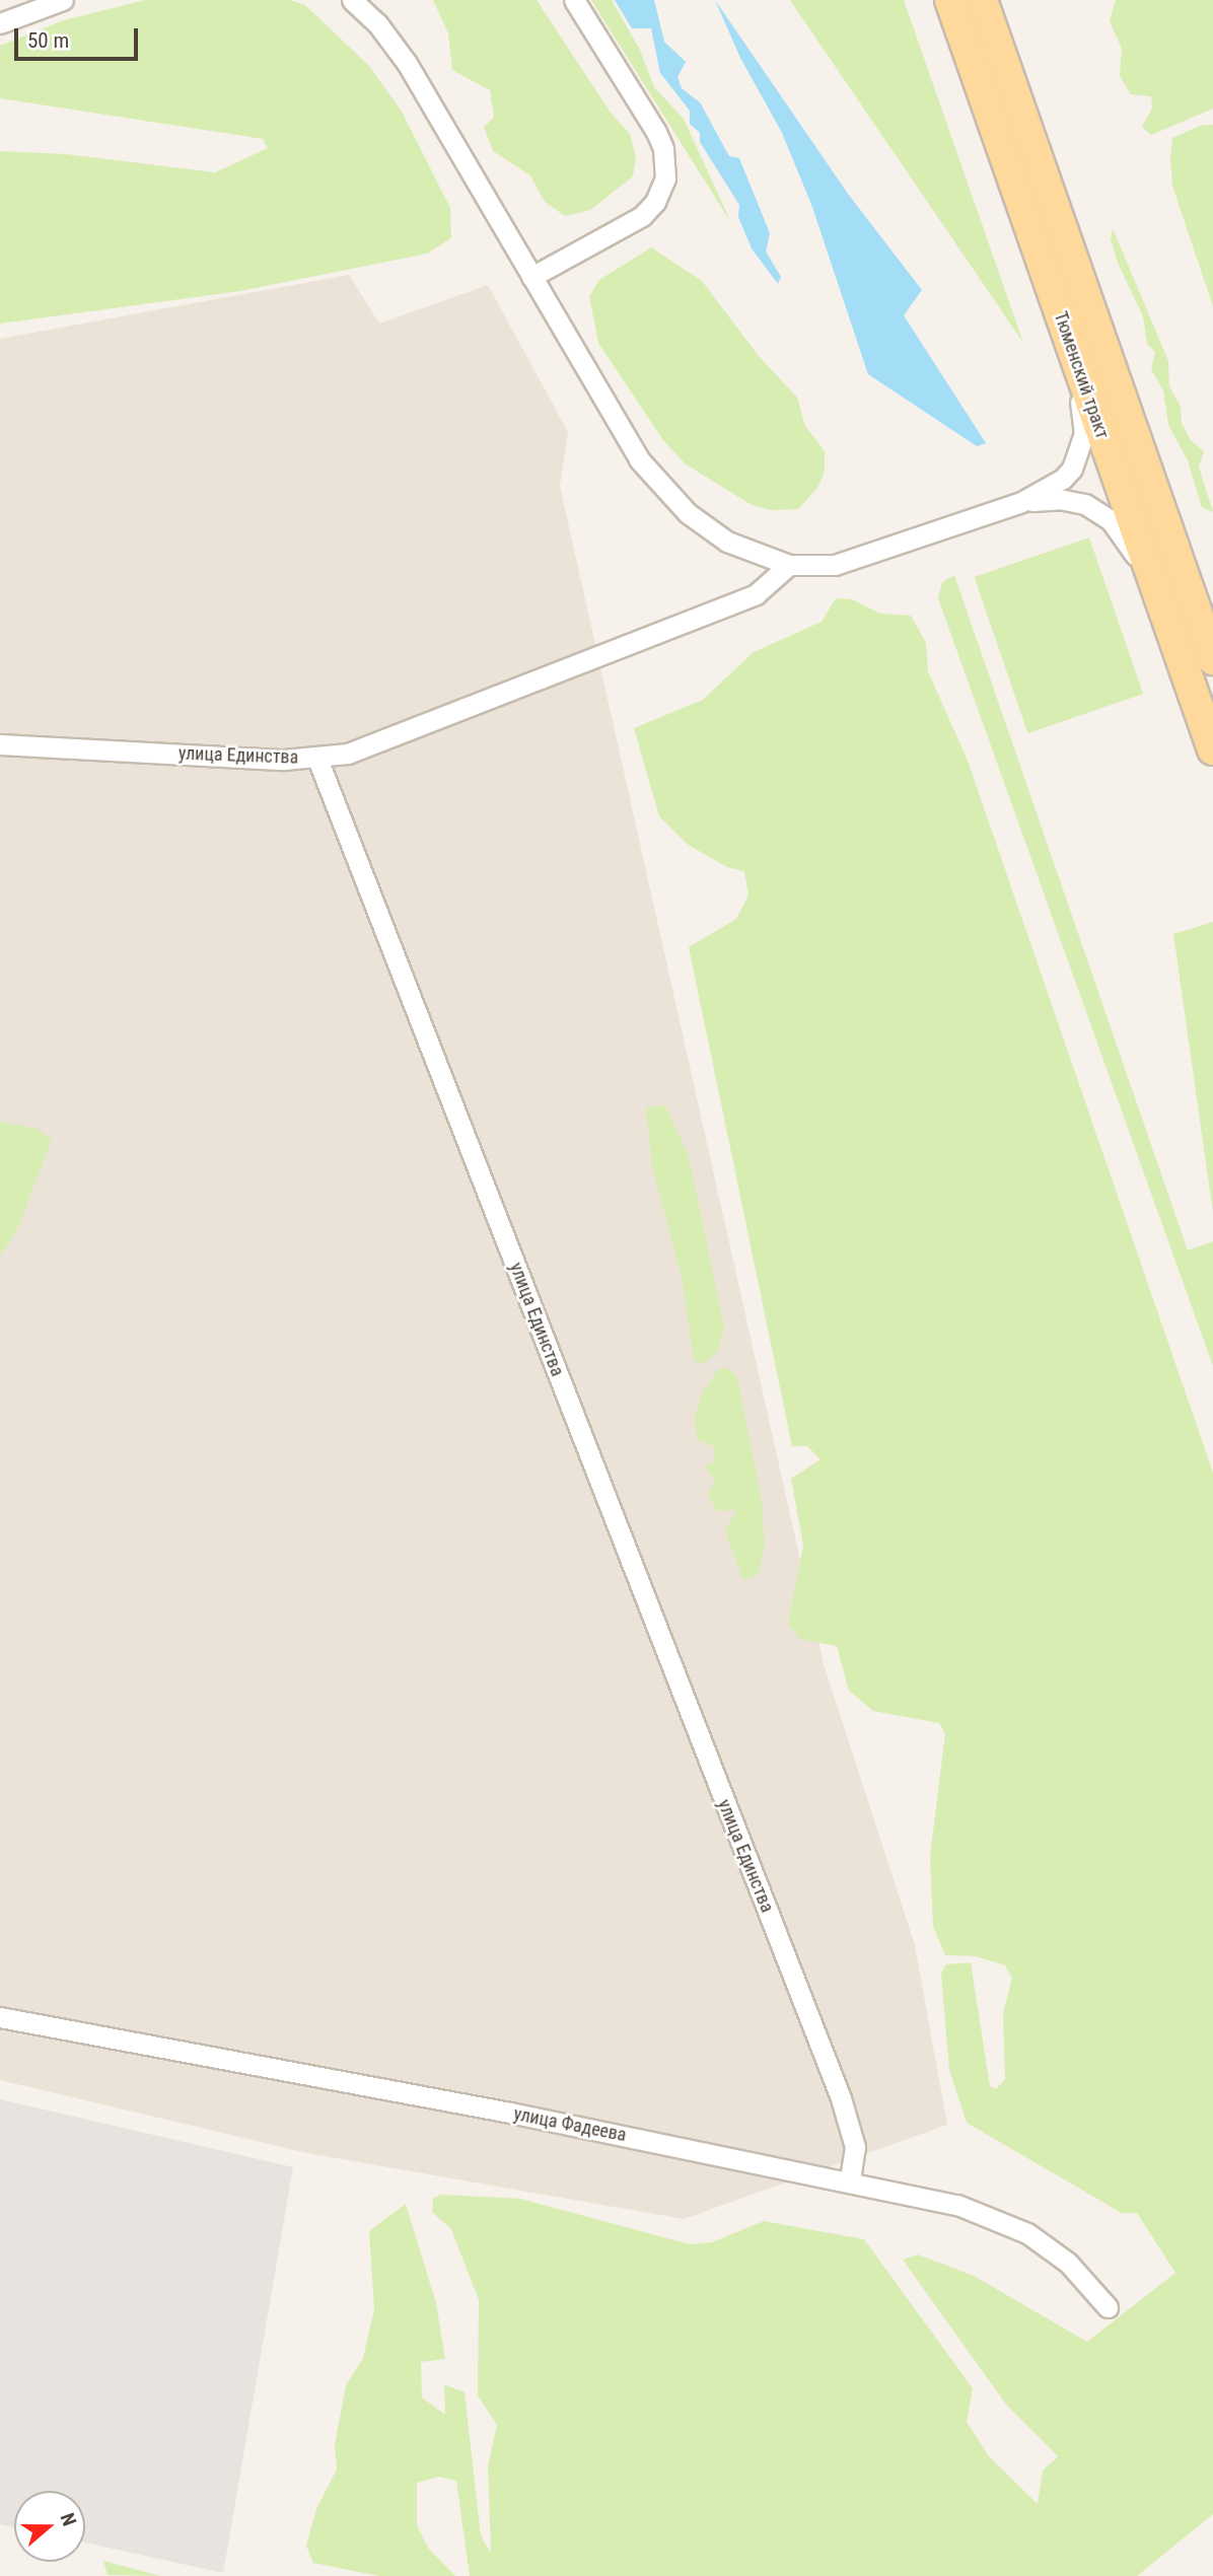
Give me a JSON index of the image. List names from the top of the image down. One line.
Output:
{"streets":{"main road":["Тюменский тракт"],"street":["улица Единства","улица Фадеева"]},"crossings":[["улица Единства","улица Фадеева"]],"scale_bar":"50 m","north":"right"}
